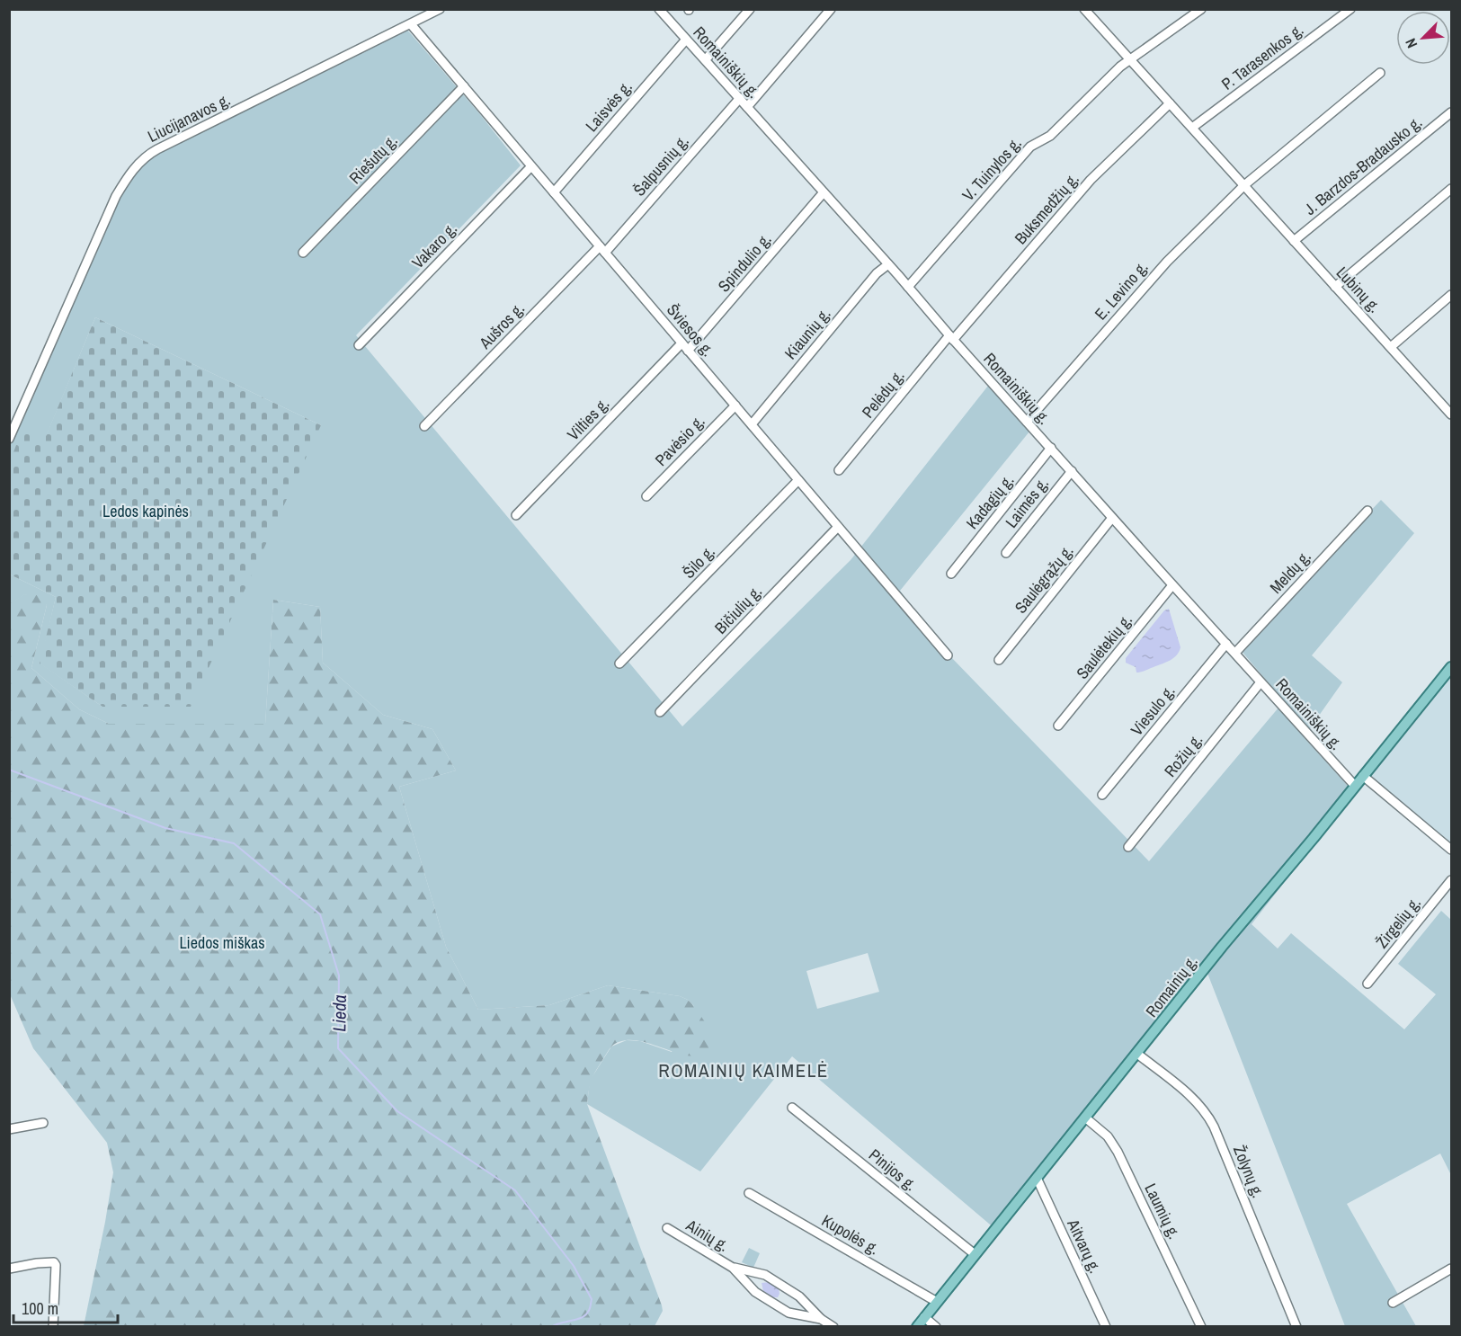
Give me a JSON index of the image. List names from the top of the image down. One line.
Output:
{"streets":{"main road":["Romainių g."],"street":["P. Tarasenkos g.","Romainiškių g.","Laisvės g.","Liucijanavos g.","Riešutų g.","Šalpusnių g.","J. Barzdos-Bradausko g.","V. Tuinylos g.","Buksmedžių g.","Vakaro g.","Spindulio g.","Lubinų g.","E. Levino g.","Aušros g.","Šviesos g.","Kiaunių g.","Pelėdų g.","Vilties g.","Pavėsio g.","Kadagių g.","Laimės g.","Šilo g.","Meldų g.","Saulėgrąžų g.","Bičiulių g.","Saulėtekių g.","Viesulo g.","Rožių g.","Žirgelių g.","Pinijos g.","Žolynų g.","Laumių g.","Kupolės g.","Ainių g.","Aitvarų g."]},"crossings":[["P. Tarasenkos g.","Lubinų g."],["Romainiškių g.","Laisvės g."],["Romainiškių g.","Šalpusnių g."],["Romainiškių g.","V. Tuinylos g."],["Romainiškių g.","Buksmedžių g."],["Romainiškių g.","Spindulio g."],["Romainiškių g.","E. Levino g."],["Romainiškių g.","Kiaunių g."],["Romainiškių g.","Pelėdų g."],["Romainiškių g.","Kadagių g."],["Romainiškių g.","Laimės g."],["Romainiškių g.","Meldų g."],["Romainiškių g.","Saulėgrąžų g."],["Romainiškių g.","Saulėtekių g."],["Romainiškių g.","Viesulo g."],["Romainiškių g.","Rožių g."],["Romainiškių g.","Romainių g."],["Laisvės g.","Šviesos g."],["Liucijanavos g.","Šviesos g."],["Riešutų g.","Šviesos g."],["Šalpusnių g.","Aušros g."],["Šalpusnių g.","Šviesos g."],["J. Barzdos-Bradausko g.","Lubinų g."],["V. Tuinylos g.","Lubinų g."],["Buksmedžių g.","Lubinų g."],["Buksmedžių g.","Pelėdų g."],["Vakaro g.","Šviesos g."],["Spindulio g.","Šviesos g."],["Lubinų g.","E. Levino g."],["Aušros g.","Šviesos g."],["Šviesos g.","Kiaunių g."],["Šviesos g.","Vilties g."],["Šviesos g.","Pavėsio g."],["Šviesos g.","Šilo g."],["Šviesos g.","Bičiulių g."],["Romainių g.","Pinijos g."],["Romainių g.","Žolynų g."],["Romainių g.","Laumių g."],["Romainių g.","Kupolės g."],["Romainių g.","Aitvarų g."]],"districts":["ROMAINIŲ KAIMELĖ"],"water":["Lieda"],"parks":["Ledos kapinės","Liedos miškas"],"scale_bar":"100 m","north":"bottom left"}
